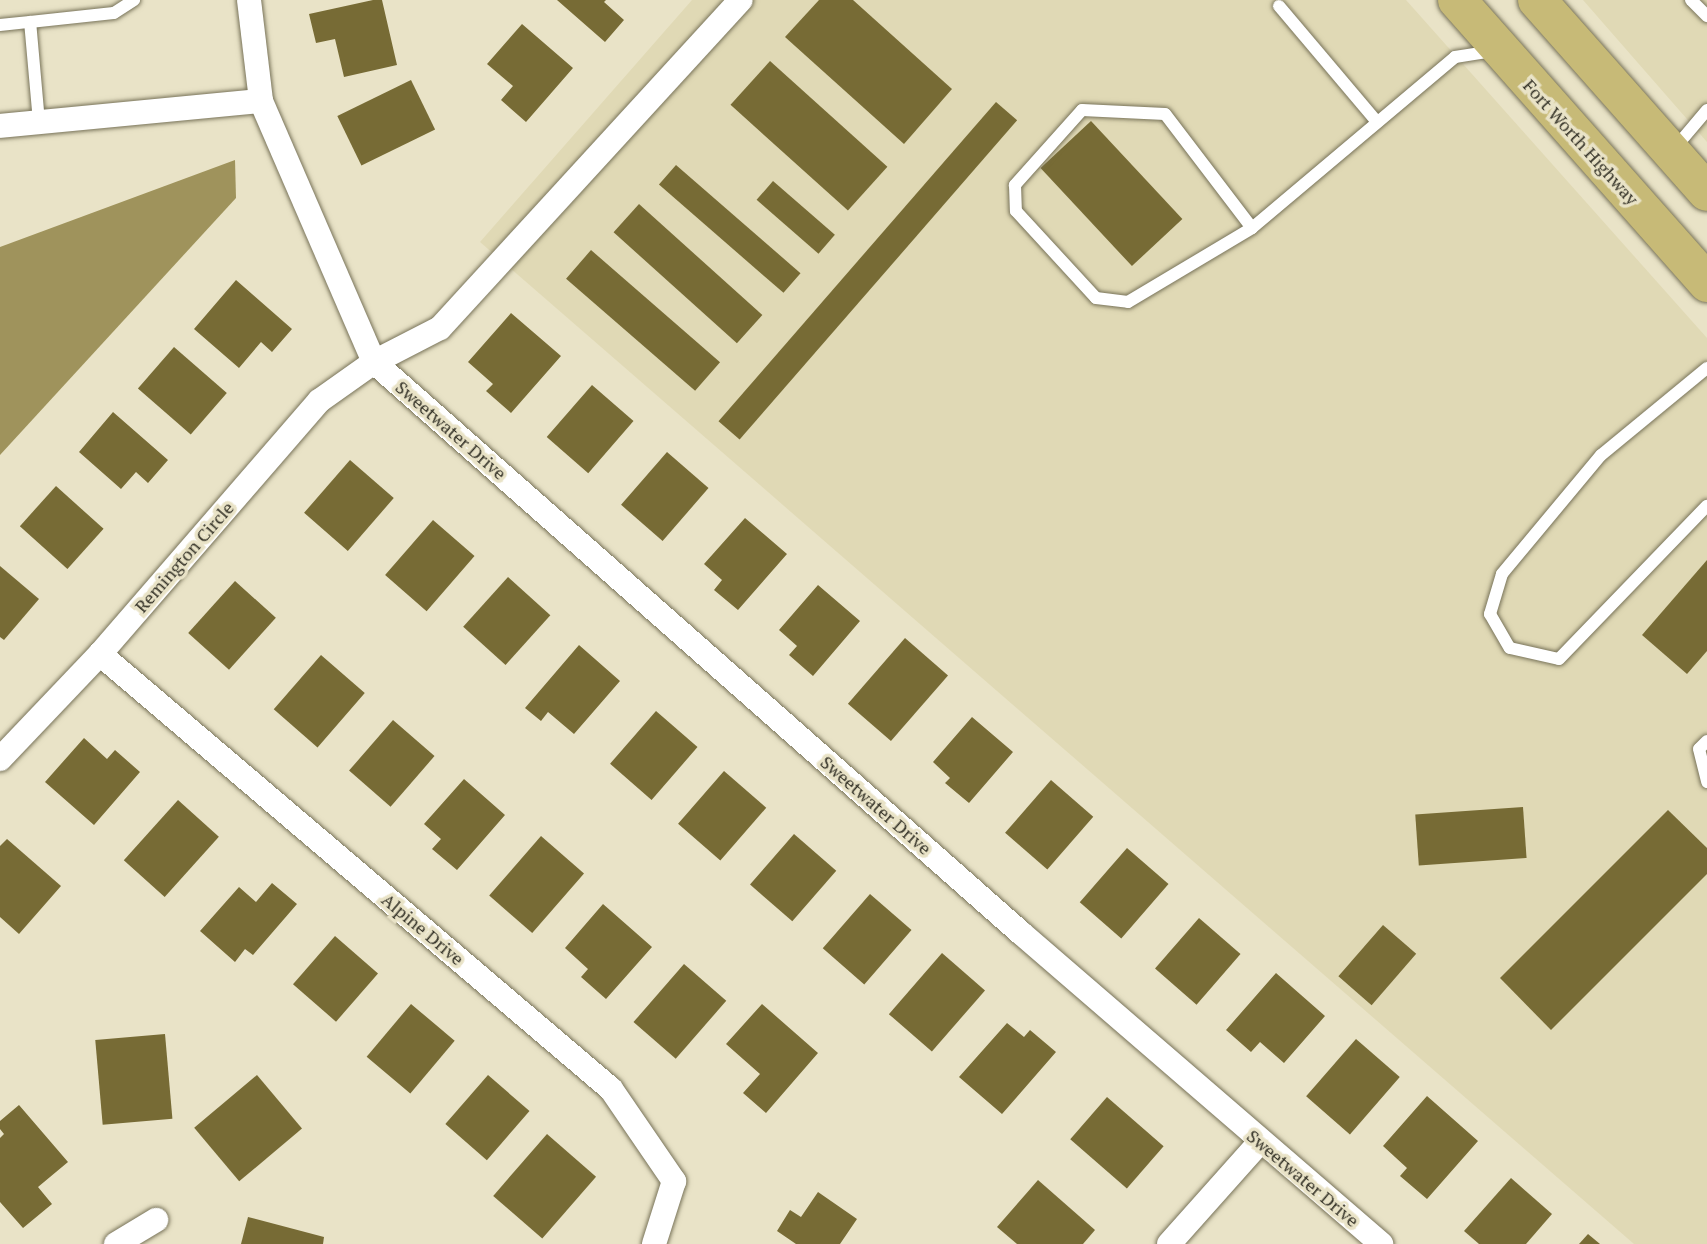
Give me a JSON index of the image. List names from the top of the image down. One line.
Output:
{"streets":{"main road":["Fort Worth Highway"],"street":["Sweetwater Drive","Remington Circle","Alpine Drive"]},"crossings":[["Sweetwater Drive","Remington Circle"],["Remington Circle","Alpine Drive"]]}
